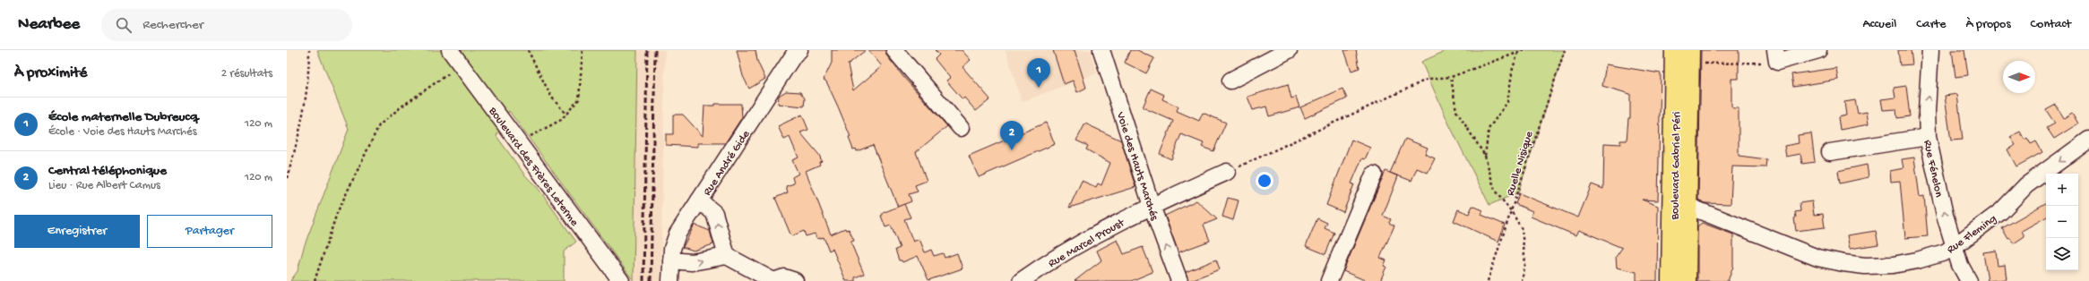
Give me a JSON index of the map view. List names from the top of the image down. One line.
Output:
{"streets":{"main road":["Boulevard Gabriel Péri"],"street":["Rue André Gide","Boulevard des Frères Leterme","Voie des Hauts Marchés","Rue Fénelon","Rue Fleming","Rue Marcel Proust"],"path":["Ruelle Nisique"]},"crossings":[["Voie des Hauts Marchés","Rue Marcel Proust"],["Boulevard Gabriel Péri","Rue Fleming"],["Rue Fénelon","Rue Fleming"]],"one_way":["Rue Fénelon","Rue Fleming"],"north":"right","page":{"header":"Nearbee","search":"Rechercher","nav":["Accueil","Carte","À propos","Contact"],"heading":["À proximité","2 résultats"],"pins":["1","2"],"list":[{"mark":"1","name":"École maternelle Dubreucq","note":"École · Voie des Hauts Marchés","value":"120 m"},{"mark":"2","name":"Central téléphonique","note":"Lieu · Rue Albert Camus","value":"120 m"}],"map_buttons":["+","−"],"buttons":["Enregistrer","Partager"]}}
